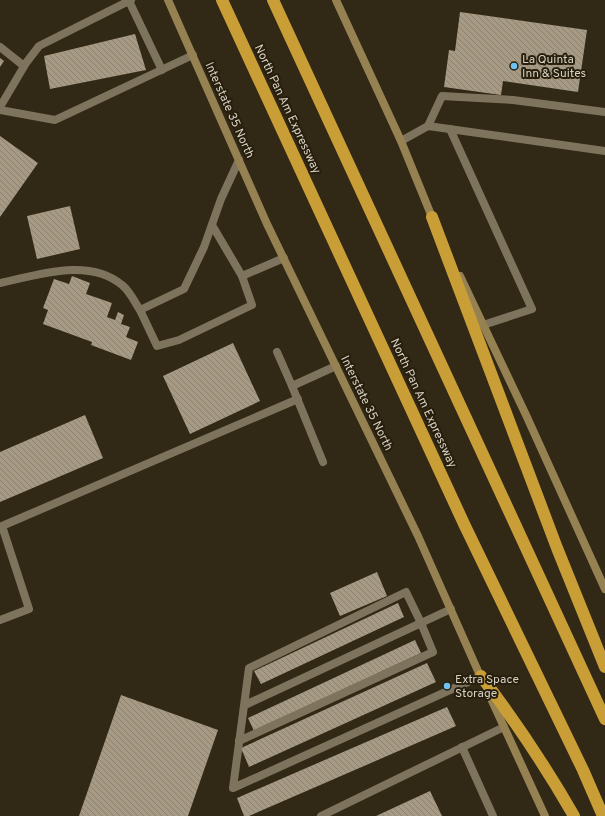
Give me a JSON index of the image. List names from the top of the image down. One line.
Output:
{"streets":{"highway":["North Pan Am Expressway"],"main road":["Interstate 35 North"]},"places":["La Quinta Inn & Suites","Extra Space Storage"]}
